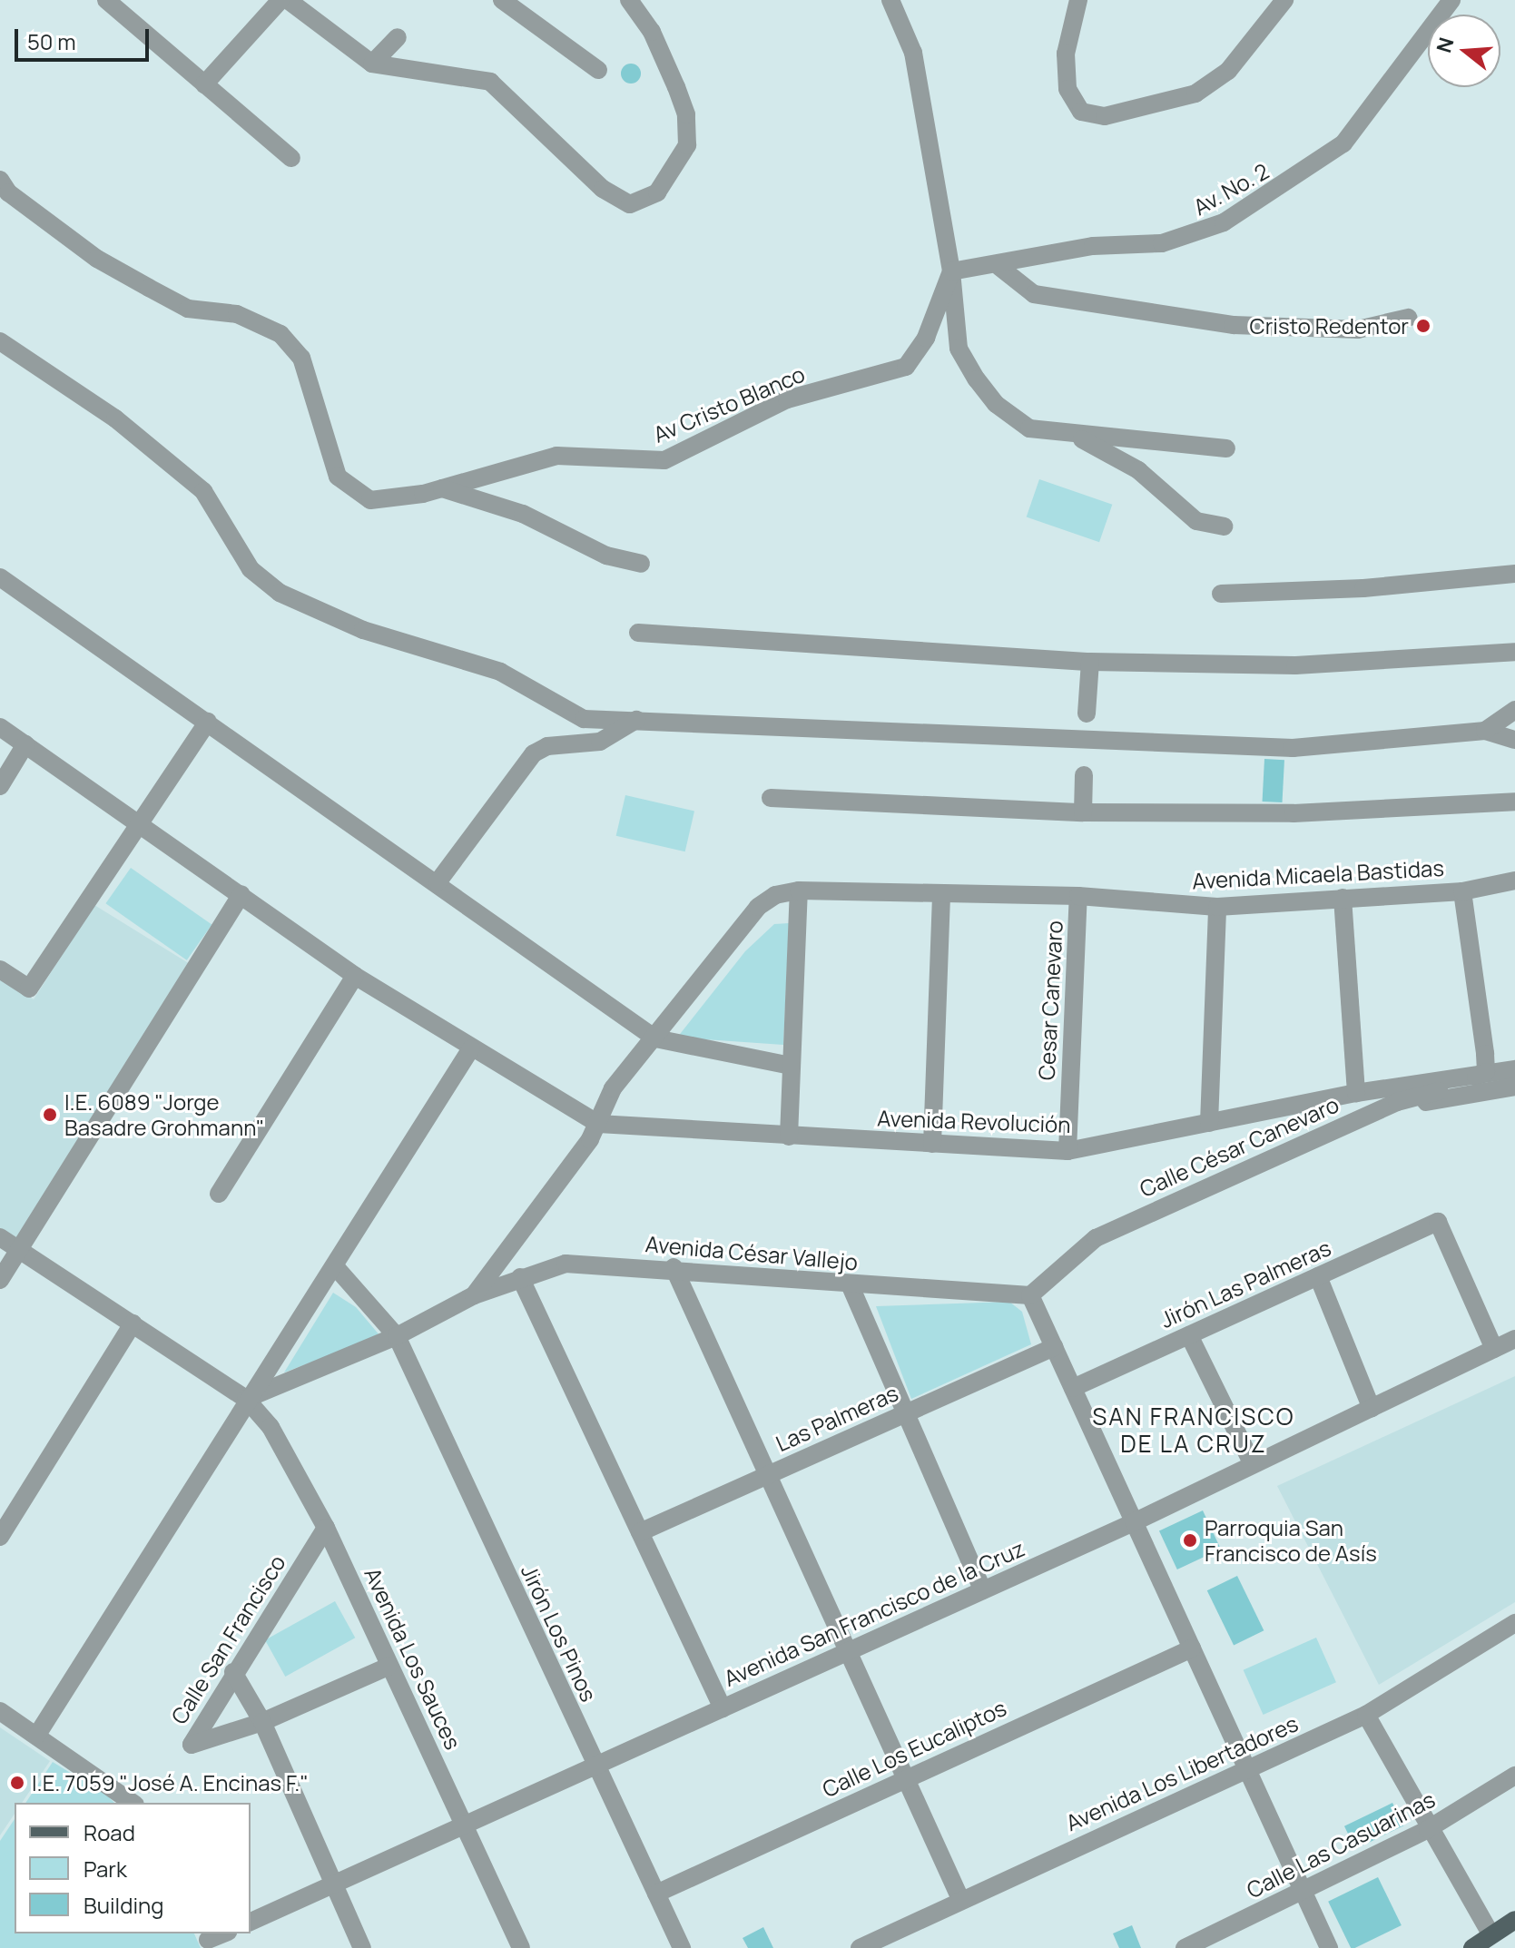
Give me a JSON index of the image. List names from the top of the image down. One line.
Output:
{"streets":{"street":["Av. No. 2","Av Cristo Blanco","Avenida Micaela Bastidas","Cesar Canevaro","Avenida Revolución","Calle César Canevaro","Avenida César Vallejo","Jirón Las Palmeras","Las Palmeras","Avenida San Francisco de la Cruz","Jirón Los Pinos","Calle San Francisco","Avenida Los Sauces","Calle Los Eucaliptos","Avenida Los Libertadores","Calle Las Casuarinas"]},"crossings":[["Av. No. 2","Av Cristo Blanco"],["Avenida Micaela Bastidas","Cesar Canevaro"],["Avenida Micaela Bastidas","Avenida Revolución"],["Avenida Micaela Bastidas","Avenida César Vallejo"],["Cesar Canevaro","Avenida Revolución"],["Avenida Revolución","Calle César Canevaro"],["Calle César Canevaro","Avenida César Vallejo"],["Avenida César Vallejo","Jirón Los Pinos"],["Avenida César Vallejo","Avenida Los Sauces"],["Jirón Las Palmeras","Avenida San Francisco de la Cruz"],["Avenida San Francisco de la Cruz","Jirón Los Pinos"],["Avenida San Francisco de la Cruz","Avenida Los Sauces"],["Jirón Los Pinos","Calle Los Eucaliptos"],["Calle San Francisco","Avenida Los Sauces"]],"districts":["SAN FRANCISCO DE LA CRUZ"],"places":["Cristo Redentor","I.E. 6089 \"Jorge Basadre Grohmann\"","Parroquia San Francisco de Asís","I.E. 7059 \"José A. Encinas F.\""],"legend":["Road","Park","Building"],"scale_bar":"50 m","north":"left"}
